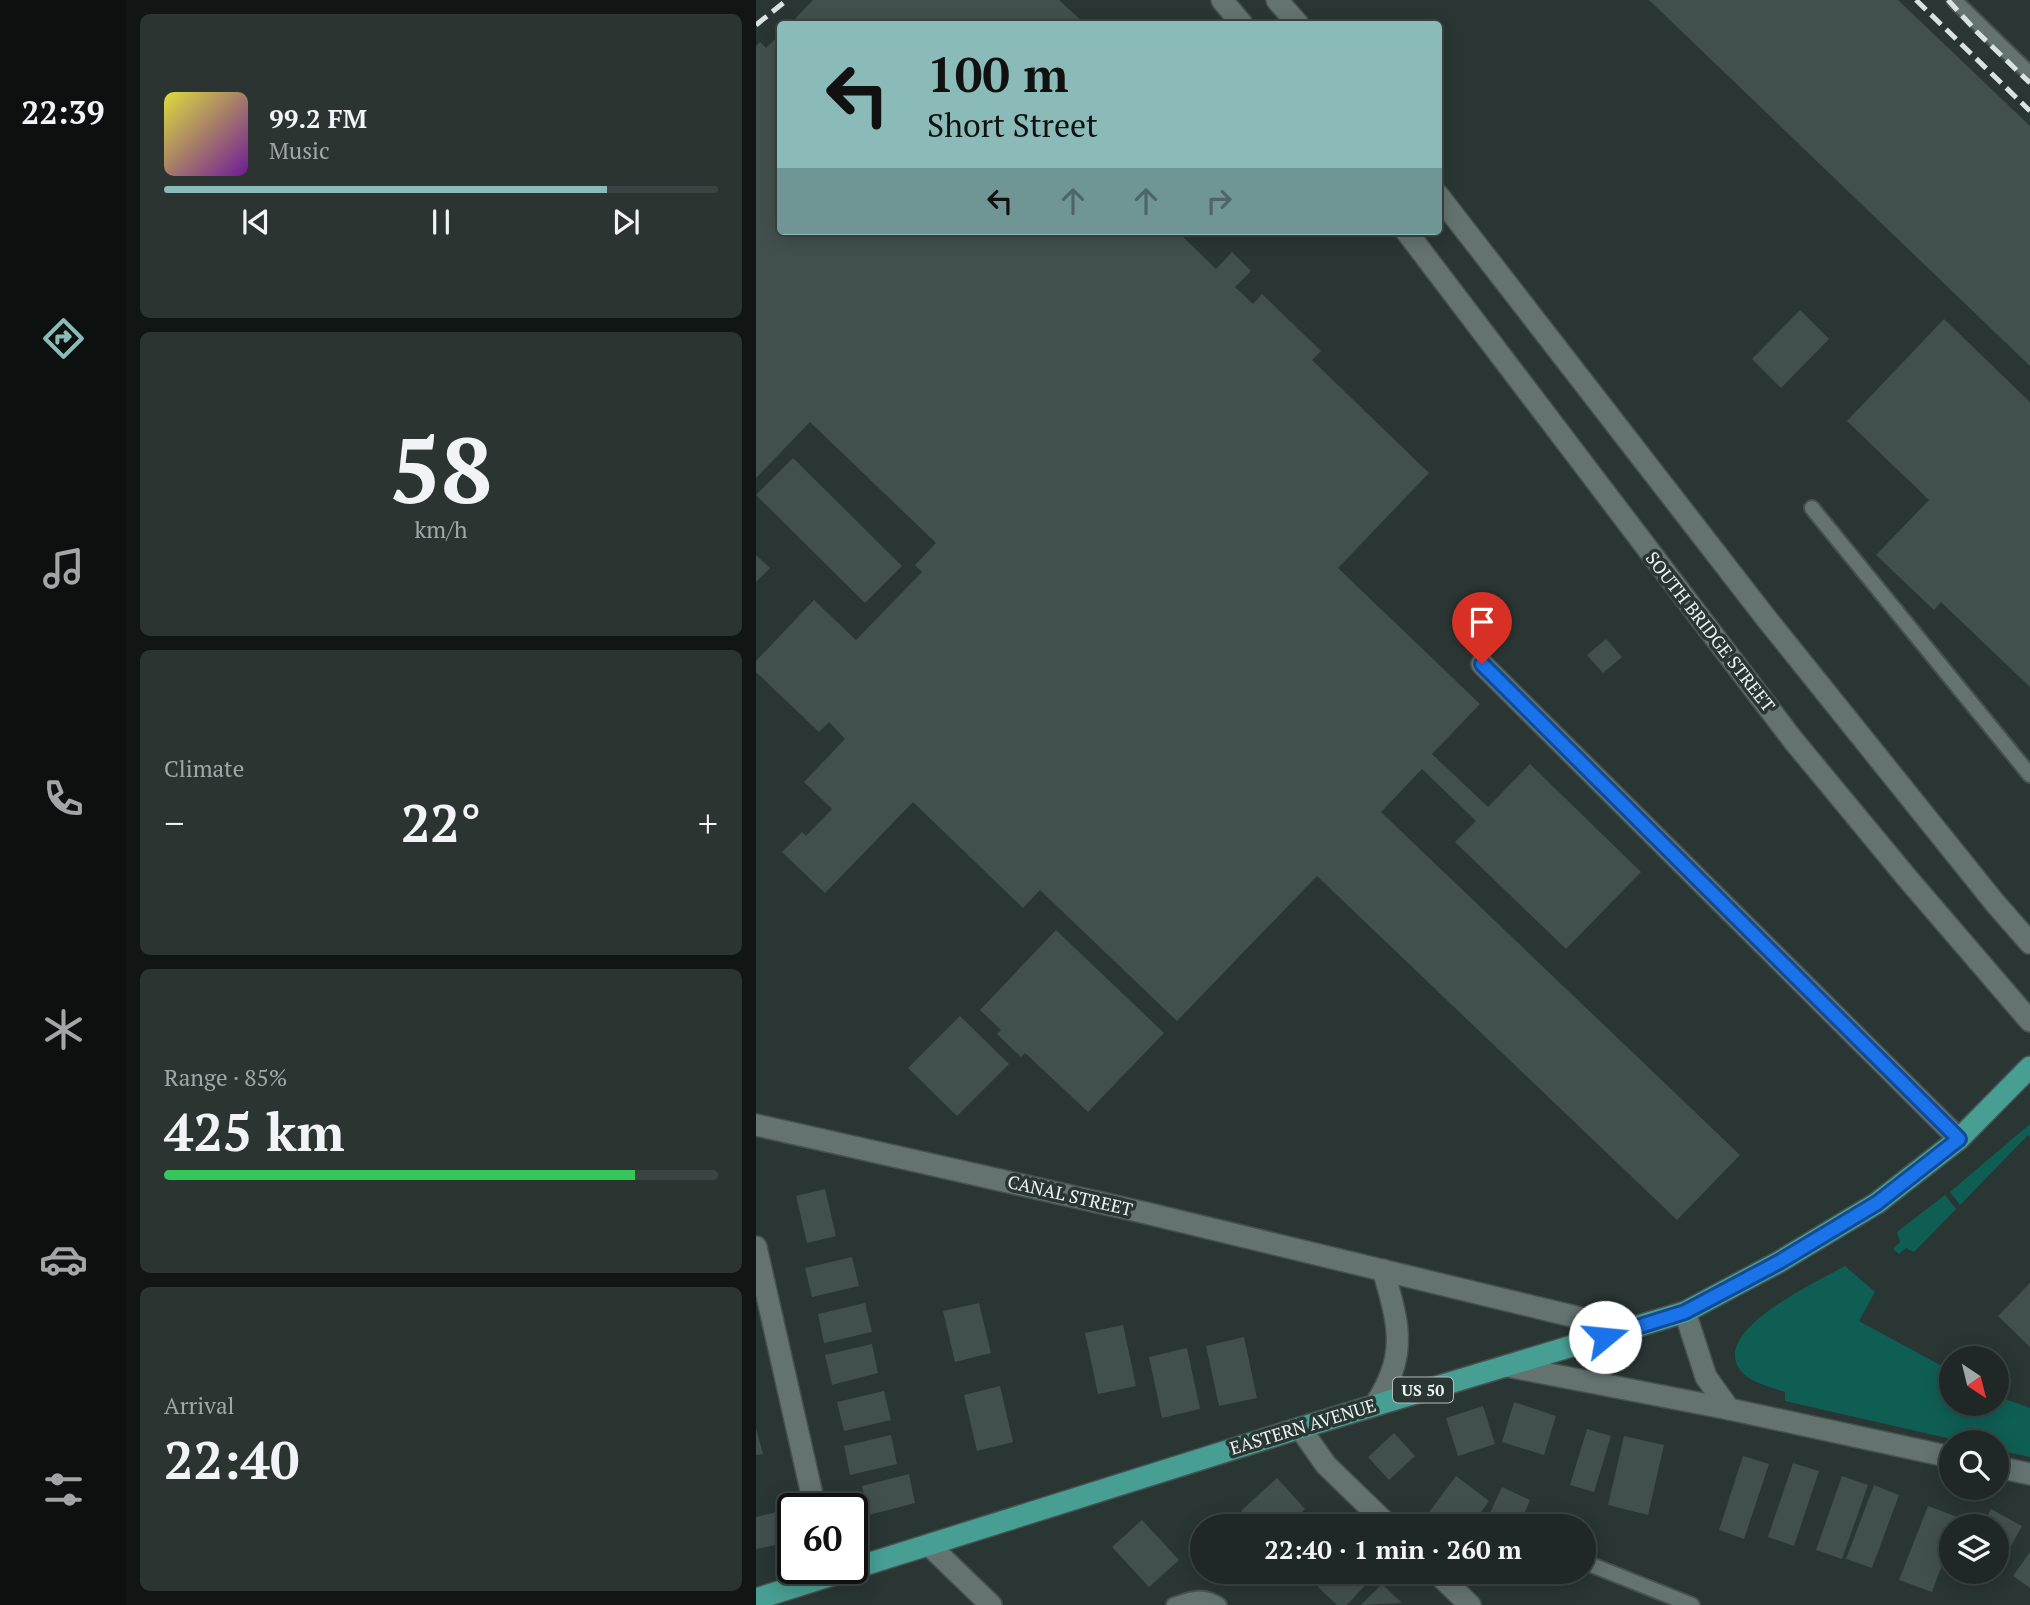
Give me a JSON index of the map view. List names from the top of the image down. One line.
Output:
{"streets":{"main road":["US 50","EASTERN AVENUE"],"street":["SOUTH BRIDGE STREET","CANAL STREET"]},"crossings":[["CANAL STREET","EASTERN AVENUE"]],"north":"bottom right","page":{"tabs":"22:39","turn":["100 m","Short Street"],"song":["99.2 FM","Music"],"tile":[["58","km/h"],"Climate",["Range · 85%","425 km"],["Arrival","22:40"]],"heat":["−","22°","+"],"limit":"60","trip":"22:40 · 1 min · 260 m"}}
